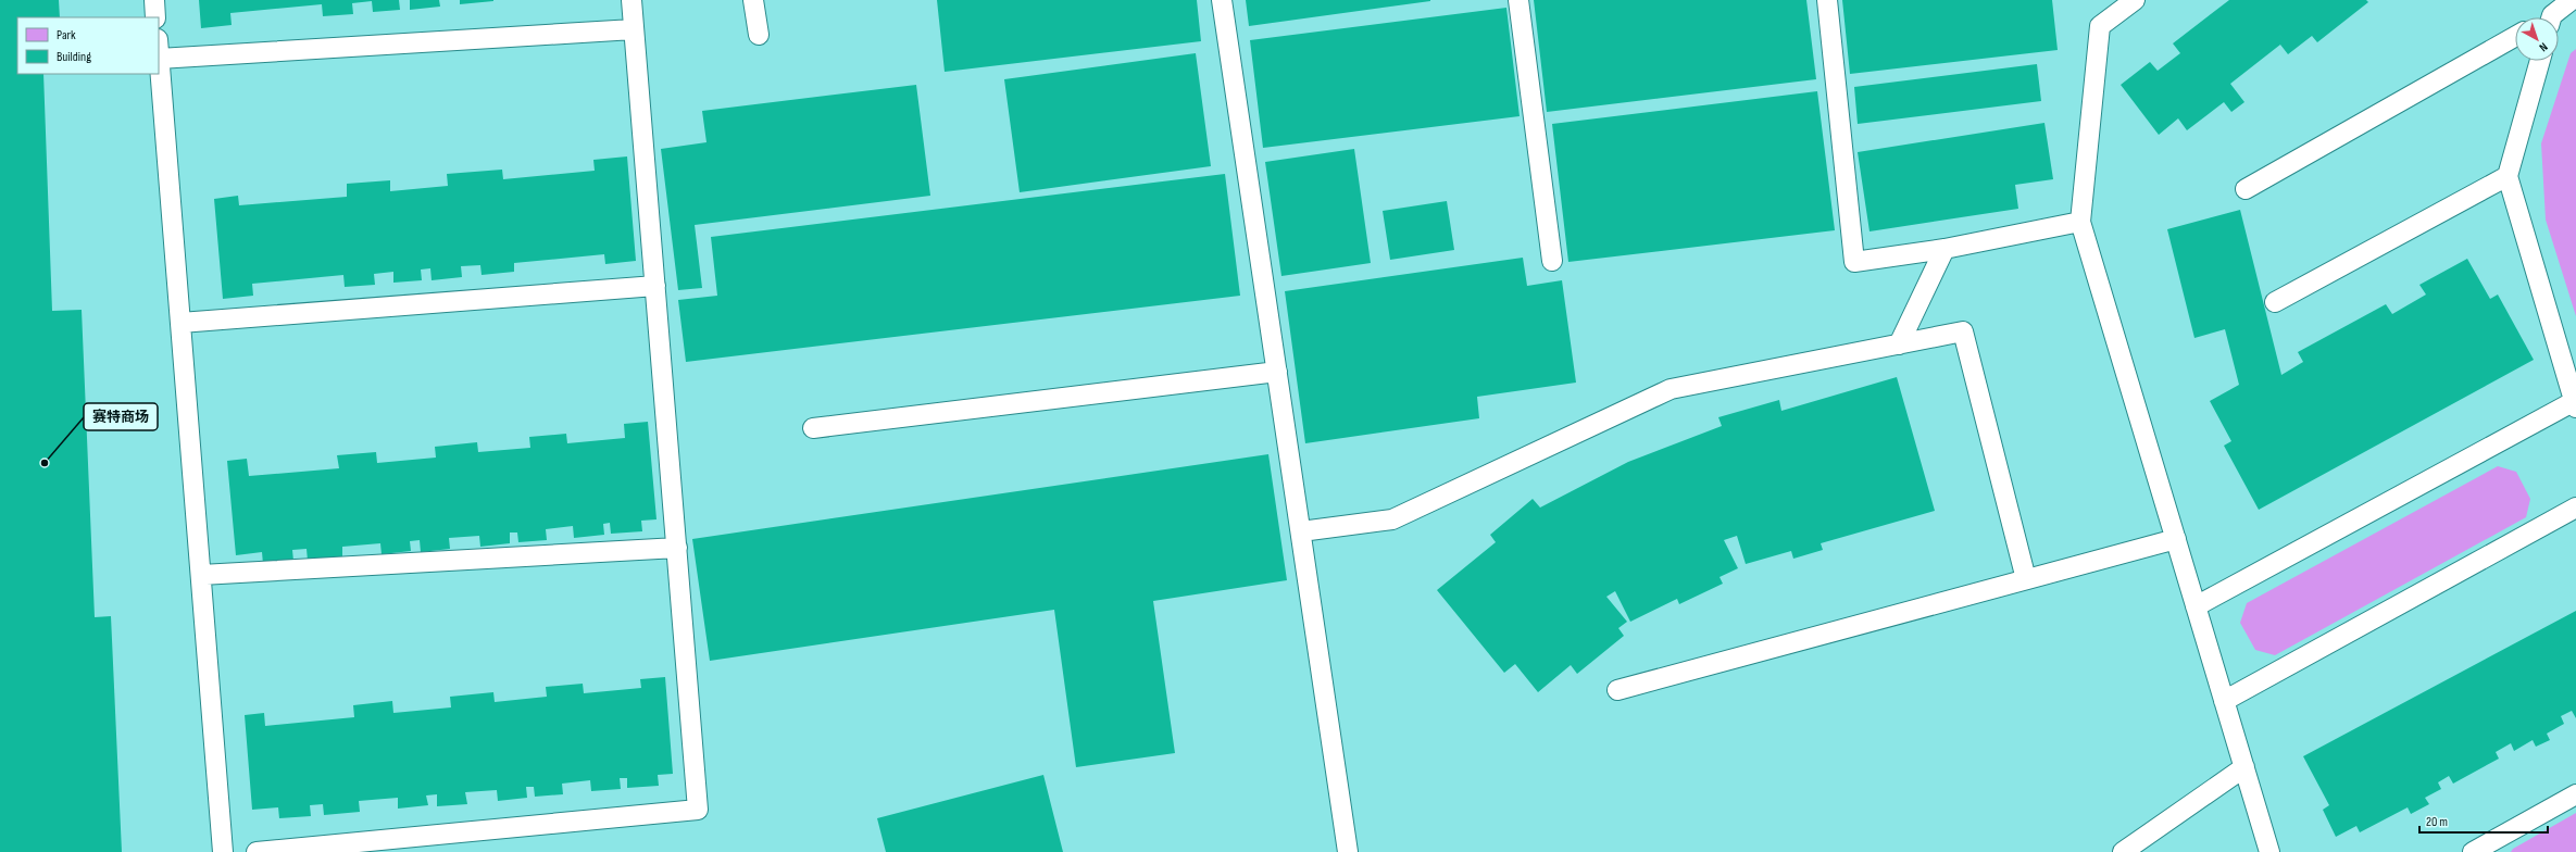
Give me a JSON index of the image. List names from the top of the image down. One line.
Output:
{"places":["赛特商场"],"legend":["Park","Building"],"scale_bar":"20 m","north":"bottom right"}
